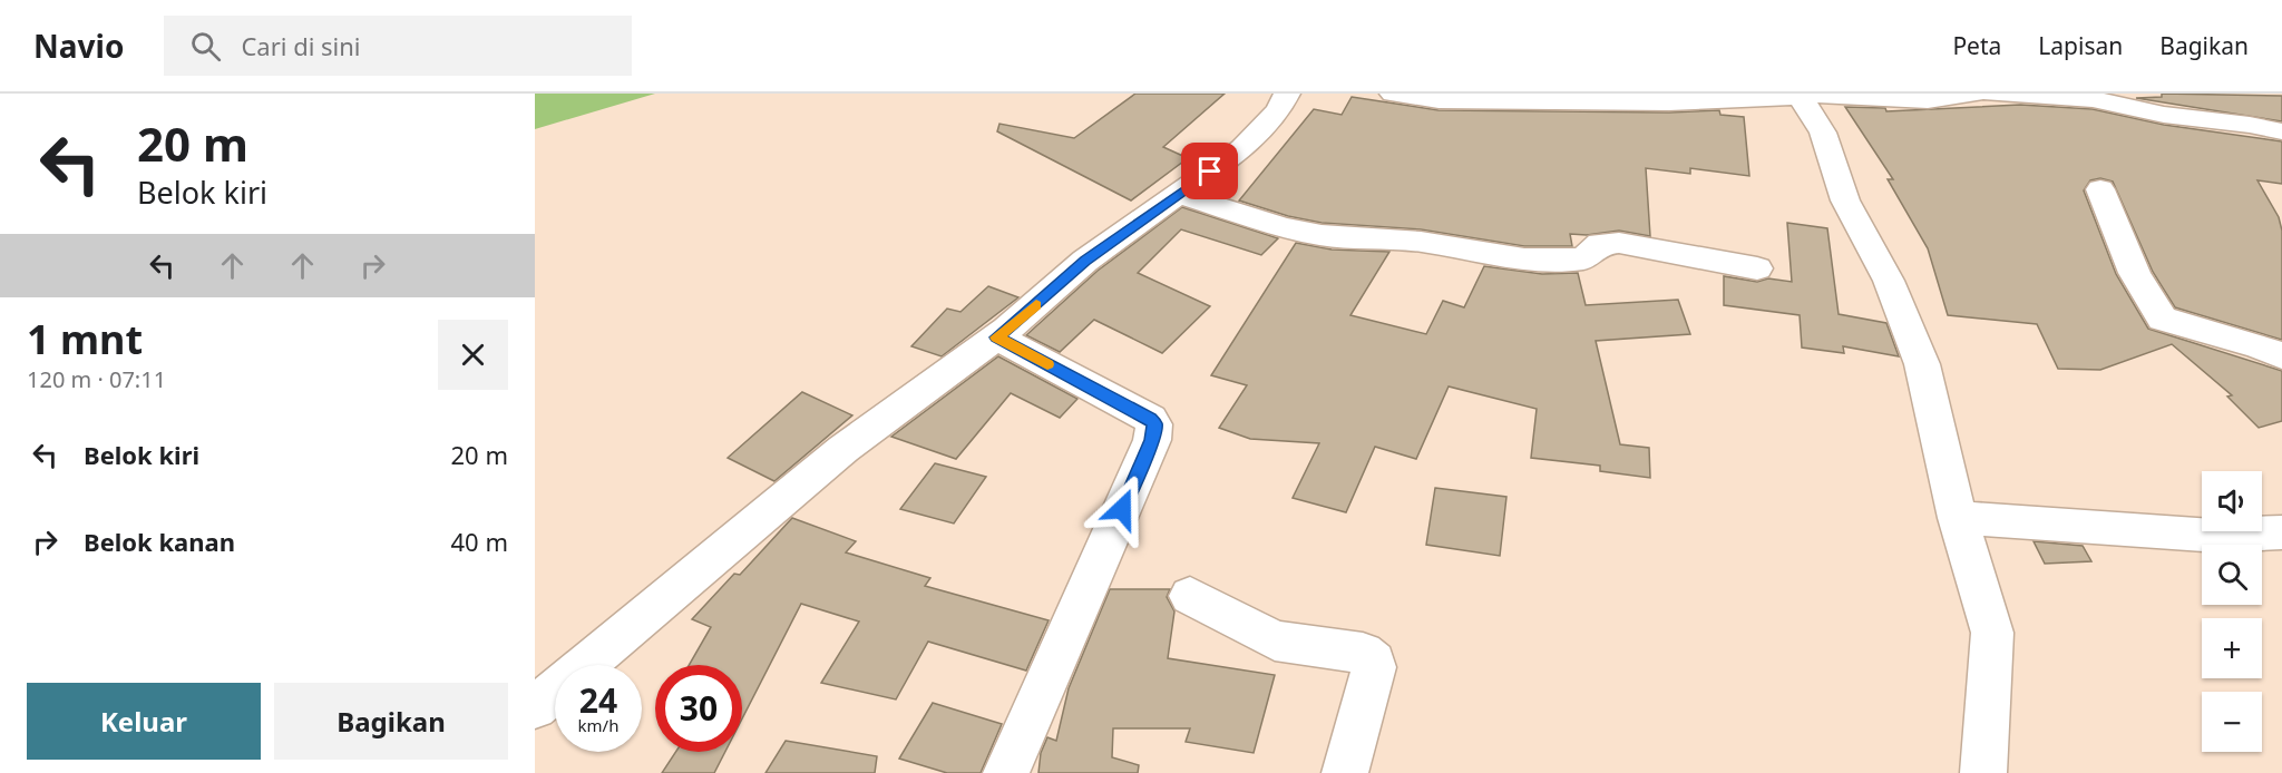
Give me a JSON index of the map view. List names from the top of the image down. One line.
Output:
{"page":{"header":"Navio","search":"Cari di sini","nav":["Peta","Lapisan","Bagikan"],"turn":["20 m","Belok kiri"],"heading":["1 mnt","120 m · 07:11"],"list":[{"name":"Belok kiri","value":"20 m"},{"name":"Belok kanan","value":"40 m"}],"map_buttons":["+","−"],"speed":"24 km/h","limit":"30","buttons":["Keluar","Bagikan"]}}
